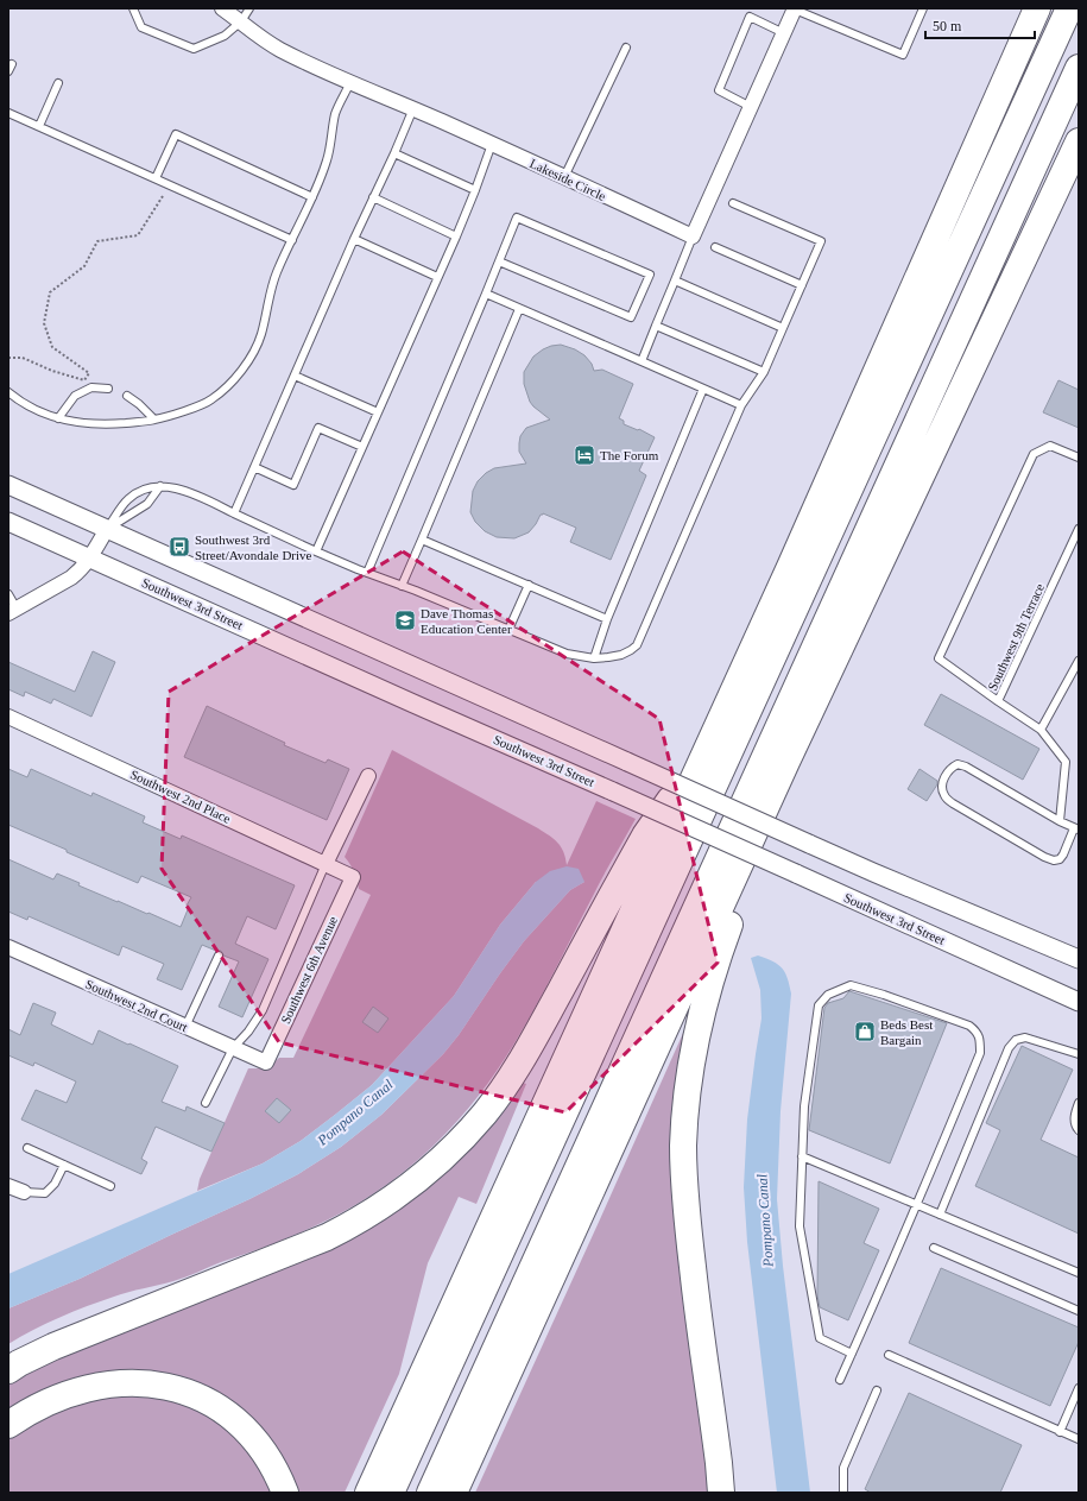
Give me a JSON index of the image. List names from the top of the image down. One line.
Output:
{"streets":{"street":["Lakeside Circle","Southwest 3rd Street","Southwest 2nd Place","Southwest 6th Avenue","Southwest 2nd Court"],"lane":["Southwest 9th Terrace"]},"crossings":[["Southwest 2nd Place","Southwest 6th Avenue"],["Southwest 6th Avenue","Southwest 2nd Court"]],"water":["Pompano Canal"],"places":{"hotel":["The Forum"],"bus stop":["Southwest 3rd Street/Avondale Drive"],"school or university":["Dave Thomas Education Center"],"shop":["Beds Best Bargain"]},"scale_bar":"50 m"}
